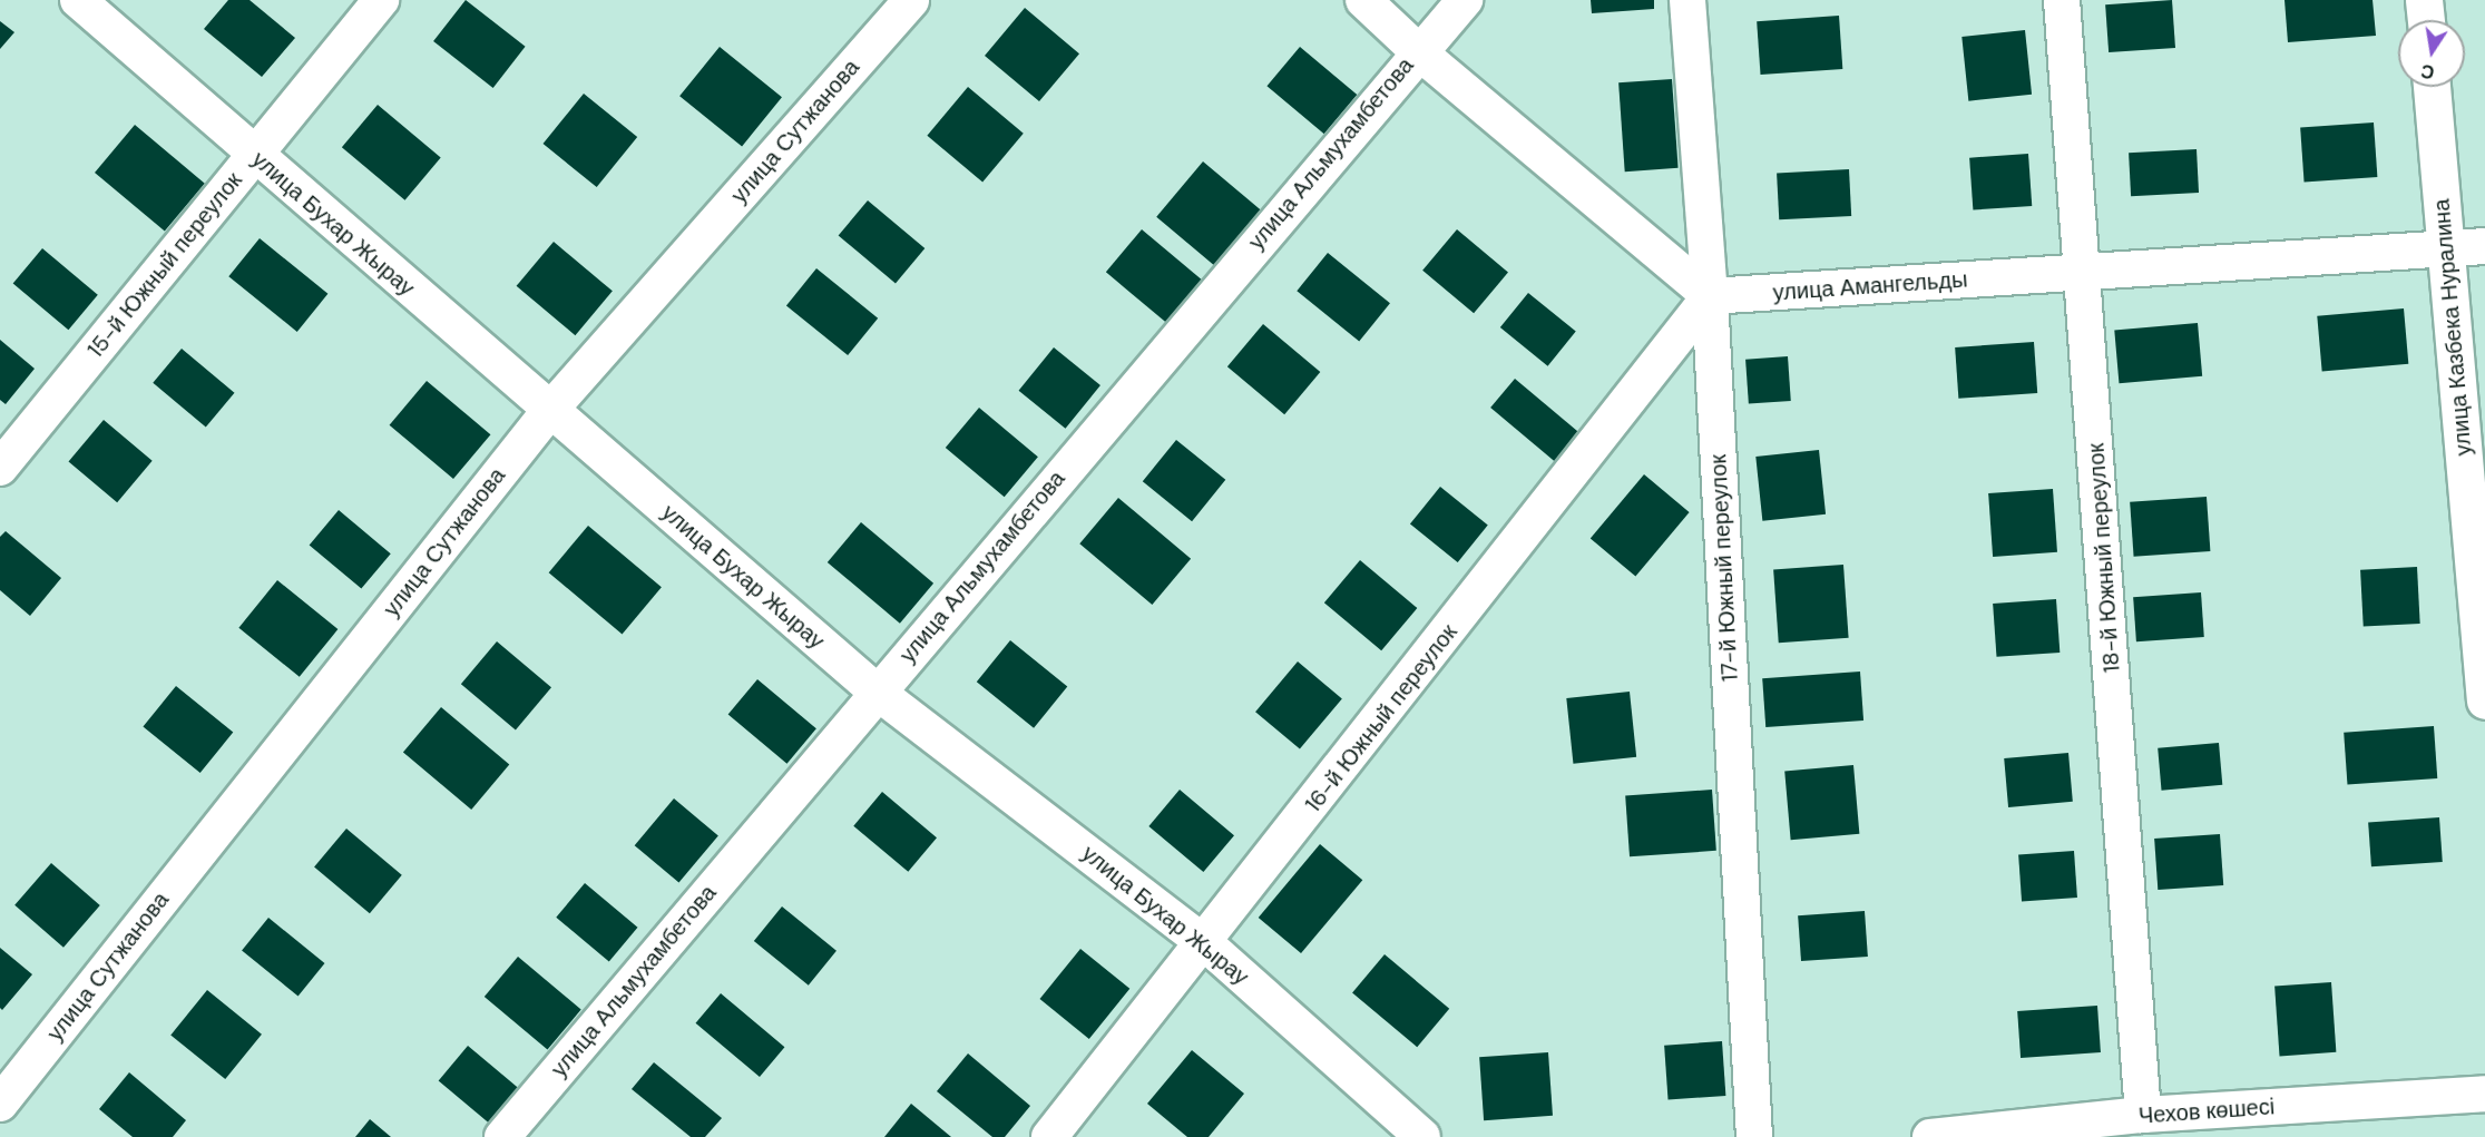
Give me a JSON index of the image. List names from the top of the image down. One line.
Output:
{"streets":{"street":["улица Сутжанова","улица Альмухамбетова","улица Бухар Жырау","15-й Южный переулок","улица Амангельды","улица Казбека Нуралина","18-й Южный переулок","17-й Южный переулок","16-й Южный переулок","Чехов көшесі"]},"crossings":[["улица Сутжанова","улица Бухар Жырау"],["улица Альмухамбетова","улица Бухар Жырау"],["улица Бухар Жырау","15-й Южный переулок"],["улица Бухар Жырау","16-й Южный переулок"],["улица Амангельды","улица Казбека Нуралина"],["улица Амангельды","18-й Южный переулок"],["улица Амангельды","17-й Южный переулок"],["улица Амангельды","16-й Южный переулок"],["18-й Южный переулок","Чехов көшесі"],["17-й Южный переулок","16-й Южный переулок"]],"north":"bottom"}
